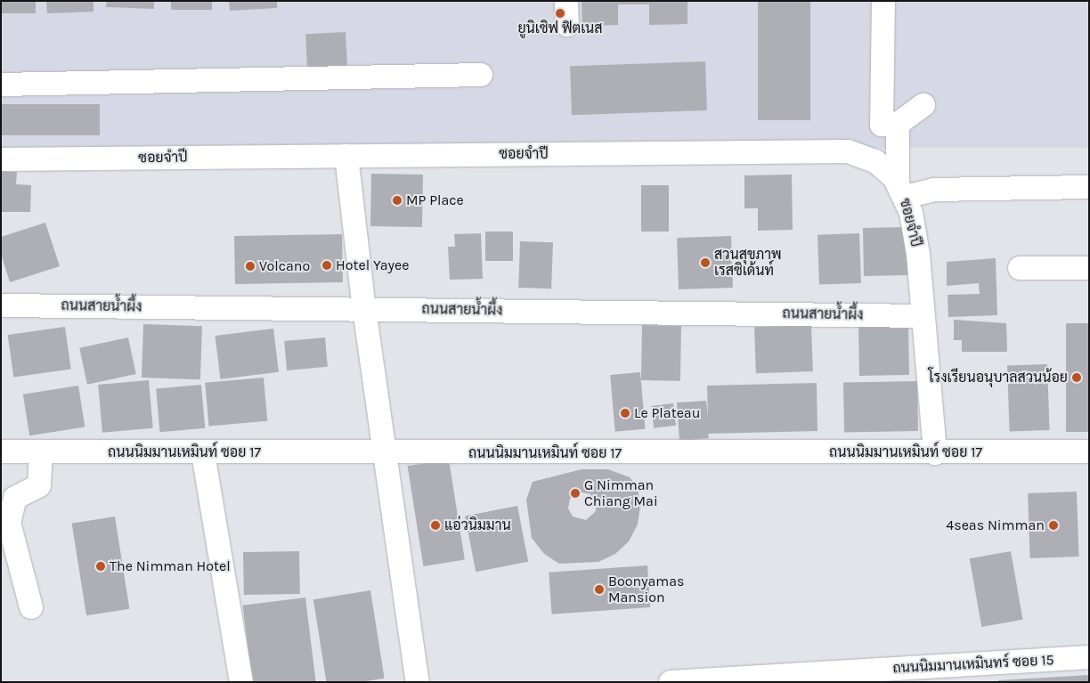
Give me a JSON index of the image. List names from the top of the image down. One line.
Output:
{"streets":{"street":["ซอยจำปี","ถนนสายน้ำผึ้ง","ถนนนิมมานเหมินท์ ซอย 17","ถนนนิมมานเหมินทร์ ซอย 15"]},"crossings":[["ซอยจำปี","ถนนสายน้ำผึ้ง"],["ซอยจำปี","ถนนนิมมานเหมินท์ ซอย 17"]],"places":["ยูนิเซิฟ ฟิตเนส","MP Place","สวนสุขภาพ เรสซิเด้นท์","Hotel Yayee","Volcano","โรงเรียนอนุบาลสวนน้อย","Le Plateau","G Nimman Chiang Mai","แอ่วนิมมาน","4seas Nimman","The Nimman Hotel","Boonyamas Mansion"]}
